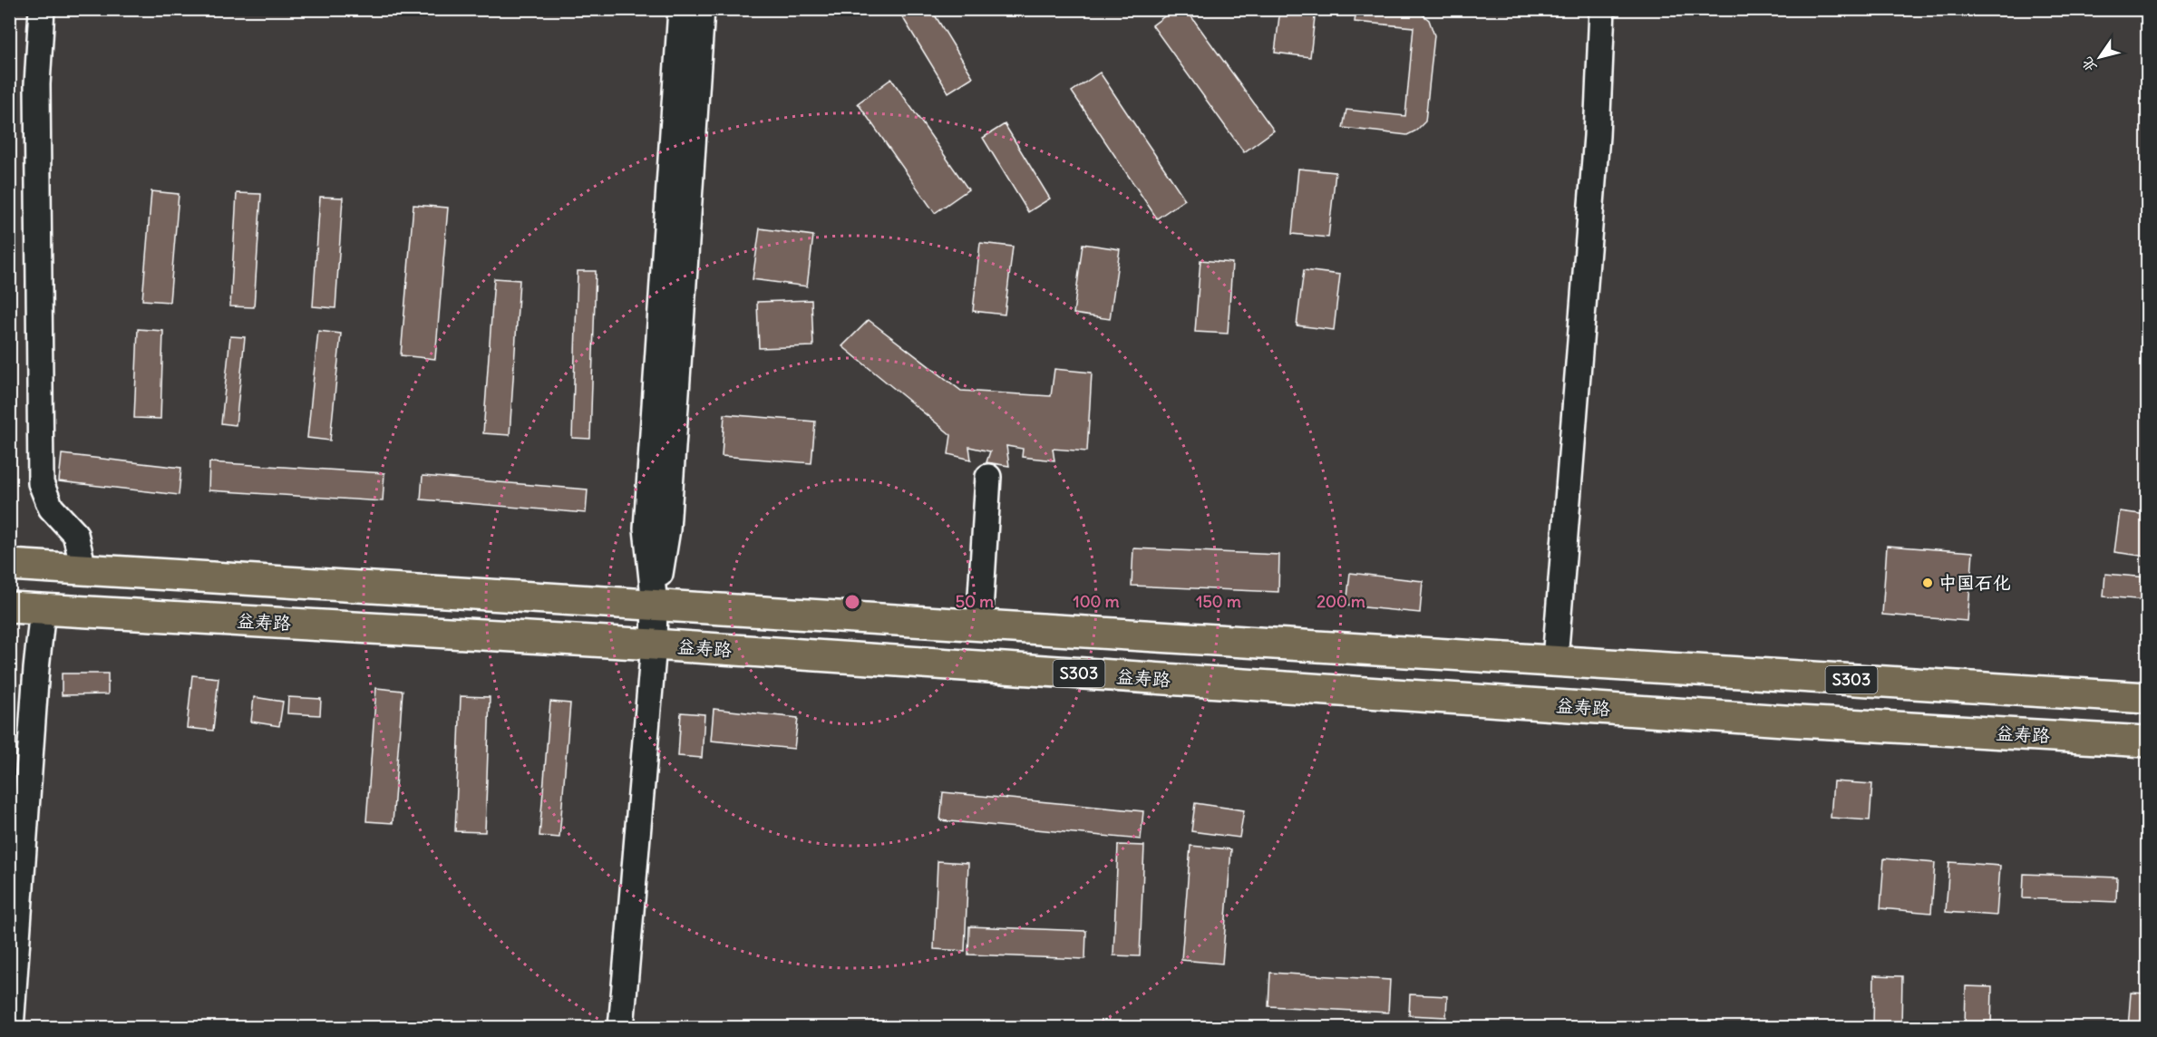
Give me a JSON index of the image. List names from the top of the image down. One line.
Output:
{"streets":{"main road":["益寿路","S303"]},"places":["中国石化"],"north":"bottom left","rings":["50 m","100 m","150 m","200 m"]}
